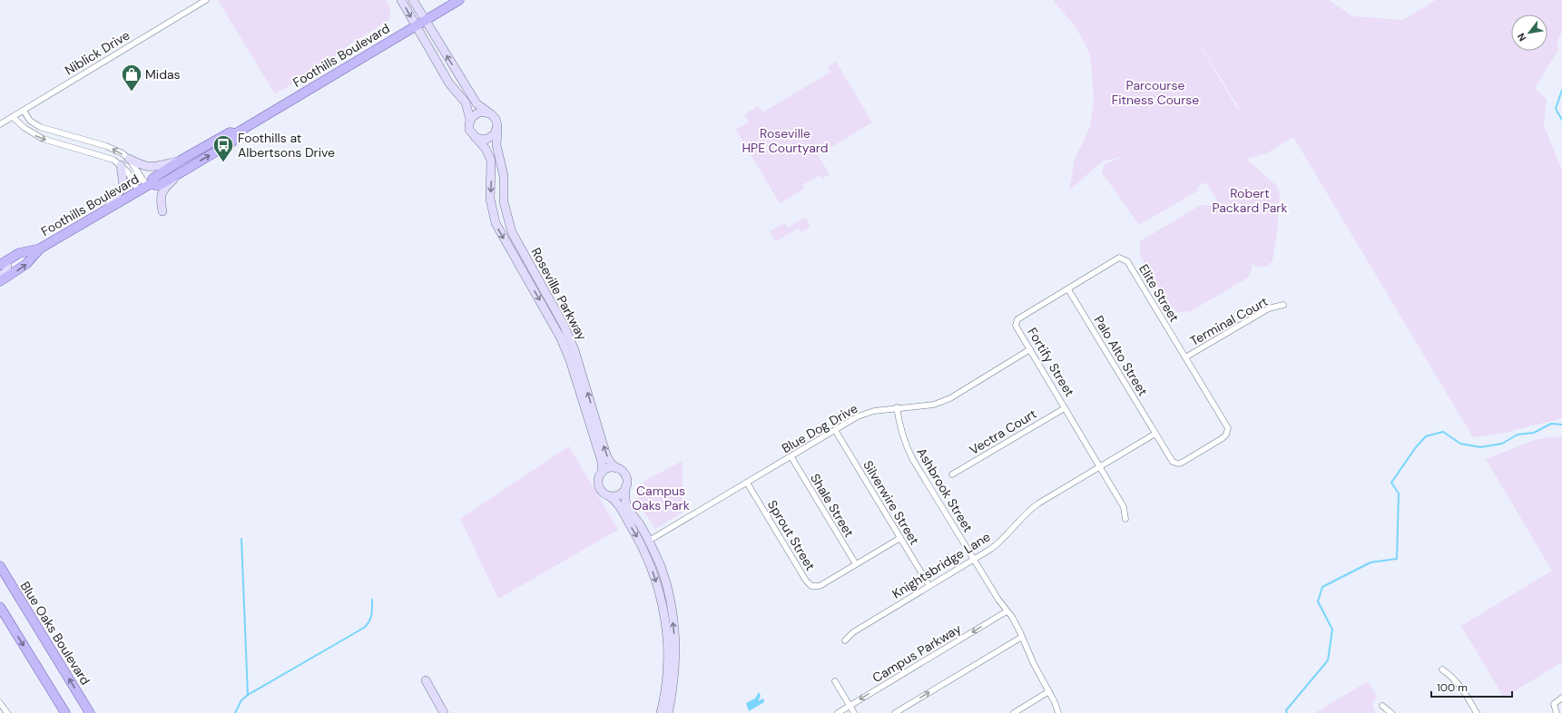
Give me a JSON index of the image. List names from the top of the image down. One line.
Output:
{"streets":{"main road":["Foothills Boulevard","Blue Oaks Boulevard"],"street":["Niblick Drive","Elite Street","Roseville Parkway","Terminal Court","Palo Alto Street","Fortify Street","Blue Dog Drive","Vectra Court","Ashbrook Street","Silverwire Street","Shale Street","Sprout Street","Knightsbridge Lane","Campus Parkway"]},"crossings":[["Elite Street","Terminal Court"],["Elite Street","Palo Alto Street"],["Elite Street","Fortify Street"],["Terminal Court","Palo Alto Street"],["Palo Alto Street","Fortify Street"],["Palo Alto Street","Knightsbridge Lane"],["Fortify Street","Blue Dog Drive"],["Fortify Street","Vectra Court"],["Fortify Street","Knightsbridge Lane"],["Blue Dog Drive","Ashbrook Street"],["Blue Dog Drive","Silverwire Street"],["Blue Dog Drive","Shale Street"],["Blue Dog Drive","Sprout Street"],["Ashbrook Street","Knightsbridge Lane"],["Ashbrook Street","Campus Parkway"],["Silverwire Street","Sprout Street"],["Silverwire Street","Knightsbridge Lane"],["Shale Street","Sprout Street"]],"parks":["Parcourse Fitness Course","Roseville HPE Courtyard","Robert Packard Park","Campus Oaks Park"],"places":{"shop":["Midas"],"bus stop":["Foothills at Albertsons Drive"]},"scale_bar":"100 m","north":"bottom left"}
